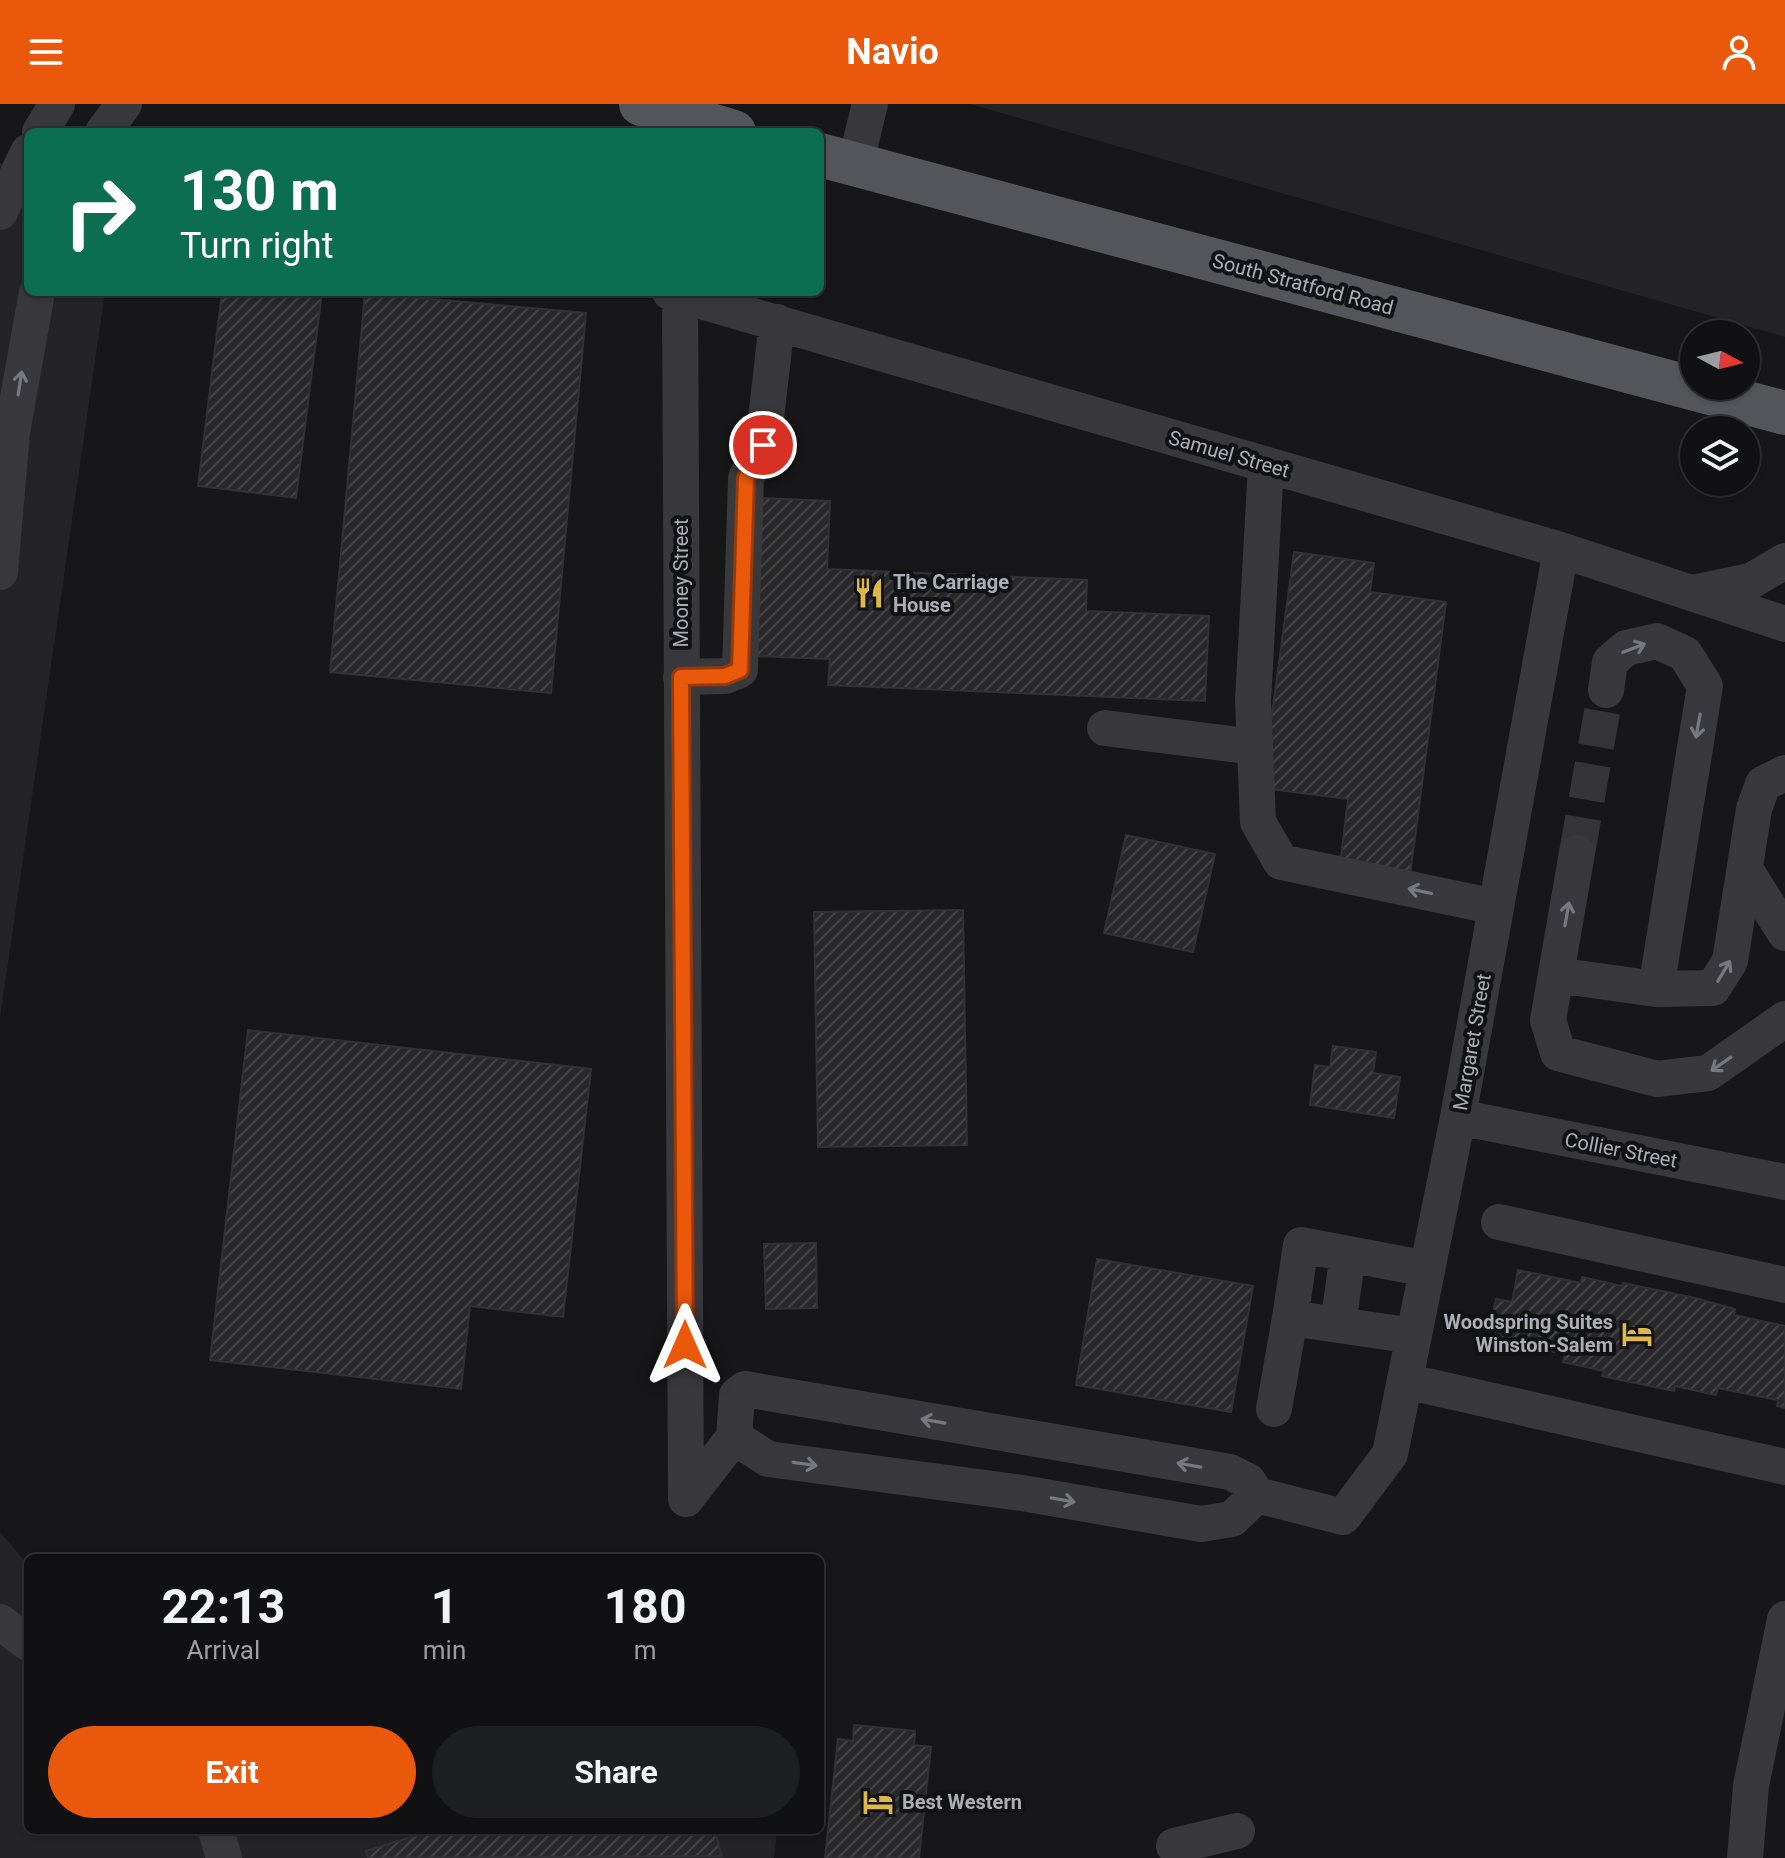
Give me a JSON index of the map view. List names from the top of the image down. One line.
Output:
{"streets":{"main road":["South Stratford Road"],"street":["Samuel Street","Mooney Street","Margaret Street","Collier Street"]},"crossings":[["Samuel Street","Margaret Street"],["Margaret Street","Collier Street"]],"places":{"restaurant":["The Carriage House"],"hotel":["Woodspring Suites Winston-Salem","Best Western"]},"north":"right","page":{"header":"Navio","turn":["130 m","Turn right"],"eta":["22:13","Arrival","1","min","180","m"],"buttons":["Exit","Share"]}}
